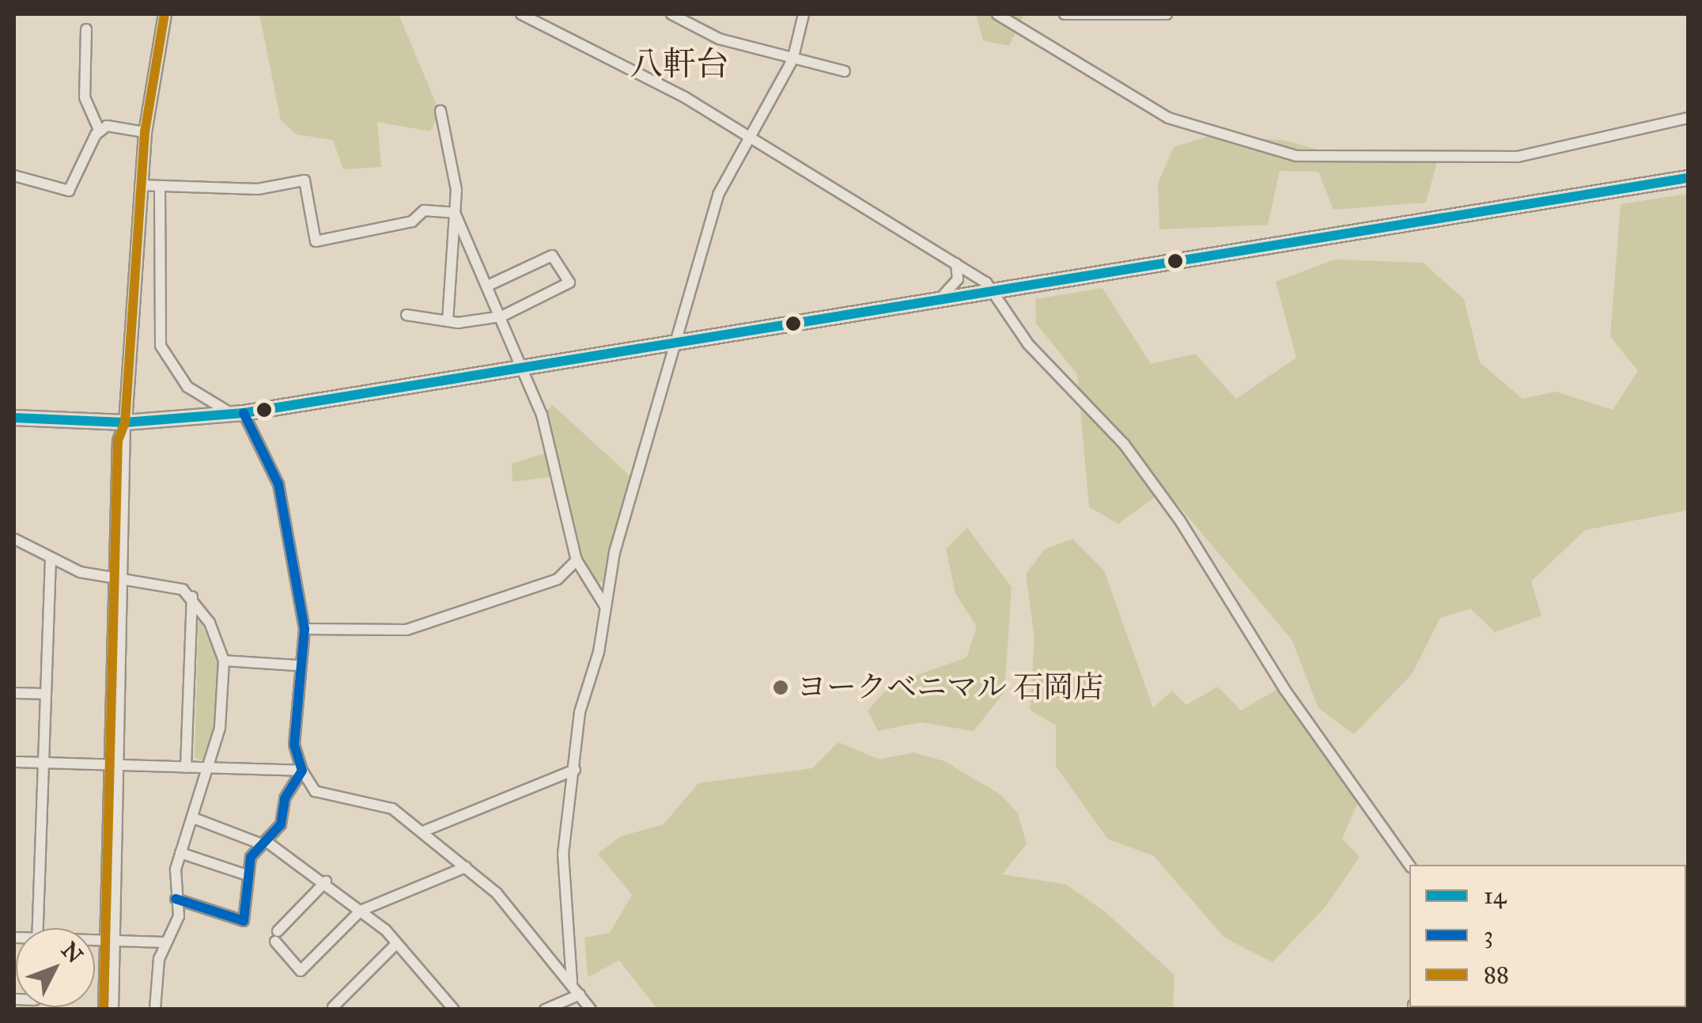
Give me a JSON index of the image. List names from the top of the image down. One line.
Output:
{"districts":["八軒台"],"places":["ヨークベニマル 石岡店"],"lines":["transit line 88","transit line 14","transit line 3"],"legend":["14","3","88"],"north":"top right"}
